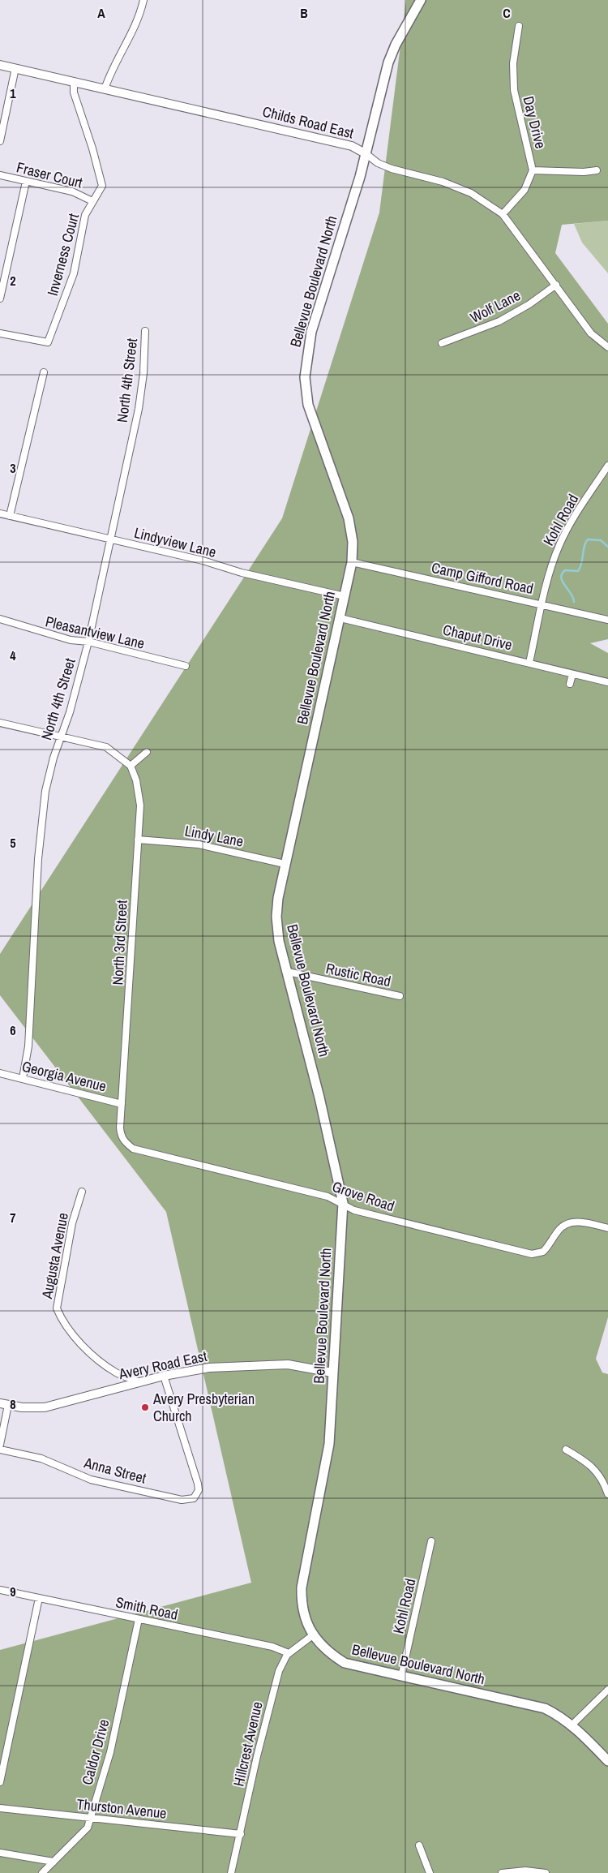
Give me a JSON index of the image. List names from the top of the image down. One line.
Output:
{"streets":{"main road":["Bellevue Boulevard North"],"street":["Childs Road East","Day Drive","Fraser Court","Inverness Court","Wolf Lane","North 4th Street","Kohl Road","Lindyview Lane","Camp Gifford Road","Pleasantview Lane","Chaput Drive","Lindy Lane","North 3rd Street","Rustic Road","Georgia Avenue","Grove Road","Augusta Avenue","Avery Road East","Anna Street","Smith Road","Hillcrest Avenue","Caldor Drive","Thurston Avenue"]},"crossings":[["Childs Road East","Day Drive"],["Childs Road East","Inverness Court"],["Childs Road East","Bellevue Boulevard North"],["Childs Road East","Wolf Lane"],["Fraser Court","Inverness Court"],["Bellevue Boulevard North","Kohl Road"],["Bellevue Boulevard North","Lindyview Lane"],["Bellevue Boulevard North","Camp Gifford Road"],["Bellevue Boulevard North","Chaput Drive"],["Bellevue Boulevard North","Lindy Lane"],["Bellevue Boulevard North","Rustic Road"],["Bellevue Boulevard North","Grove Road"],["Bellevue Boulevard North","Avery Road East"],["Bellevue Boulevard North","Hillcrest Avenue"],["North 4th Street","Lindyview Lane"],["North 4th Street","Pleasantview Lane"],["North 4th Street","Georgia Avenue"],["Kohl Road","Camp Gifford Road"],["Kohl Road","Chaput Drive"],["Lindy Lane","North 3rd Street"],["North 3rd Street","Georgia Avenue"],["North 3rd Street","Grove Road"],["Augusta Avenue","Avery Road East"],["Avery Road East","Anna Street"],["Smith Road","Hillcrest Avenue"],["Smith Road","Caldor Drive"],["Hillcrest Avenue","Thurston Avenue"],["Caldor Drive","Thurston Avenue"]],"places":["Avery Presbyterian Church"],"grid":{"columns":["A","B","C"],"rows":["1","2","3","4","5","6","7","8","9"]}}
